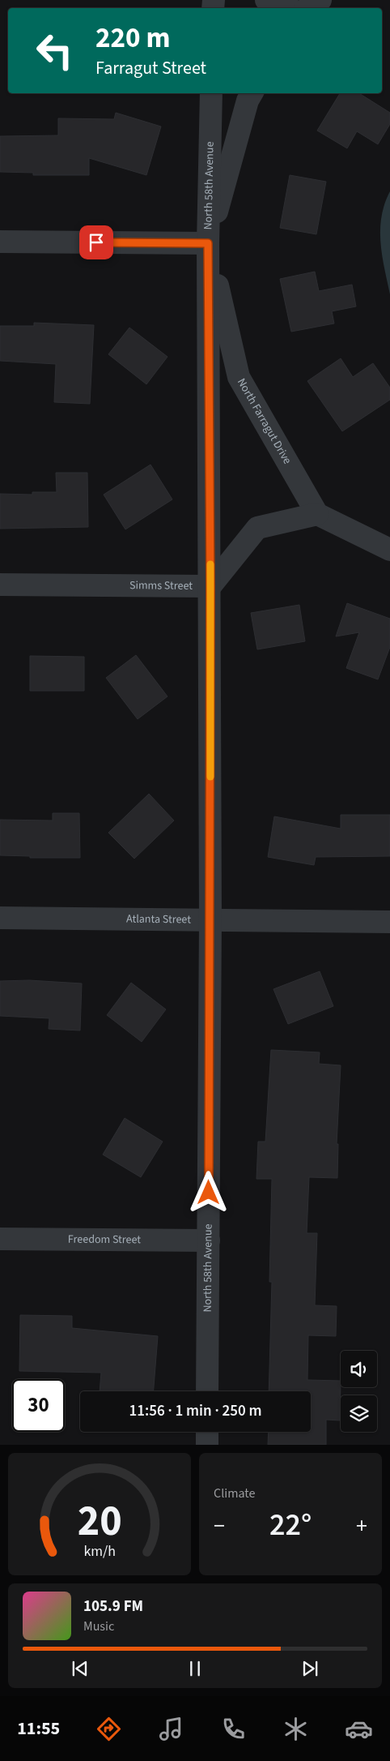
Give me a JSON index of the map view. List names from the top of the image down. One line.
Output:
{"streets":{"street":["North 58th Avenue","North Farragut Drive","Simms Street","Atlanta Street","Freedom Street"]},"crossings":[["North 58th Avenue","North Farragut Drive"],["North 58th Avenue","Simms Street"],["North 58th Avenue","Atlanta Street"],["North 58th Avenue","Freedom Street"]],"page":{"turn":["220 m","Farragut Street"],"limit":"30","trip":"11:56 · 1 min · 250 m","tile":"Climate","heat":["−","22°","+"],"song":["105.9 FM","Music"],"tabs":"11:55","gauge":["20","km/h"]}}
